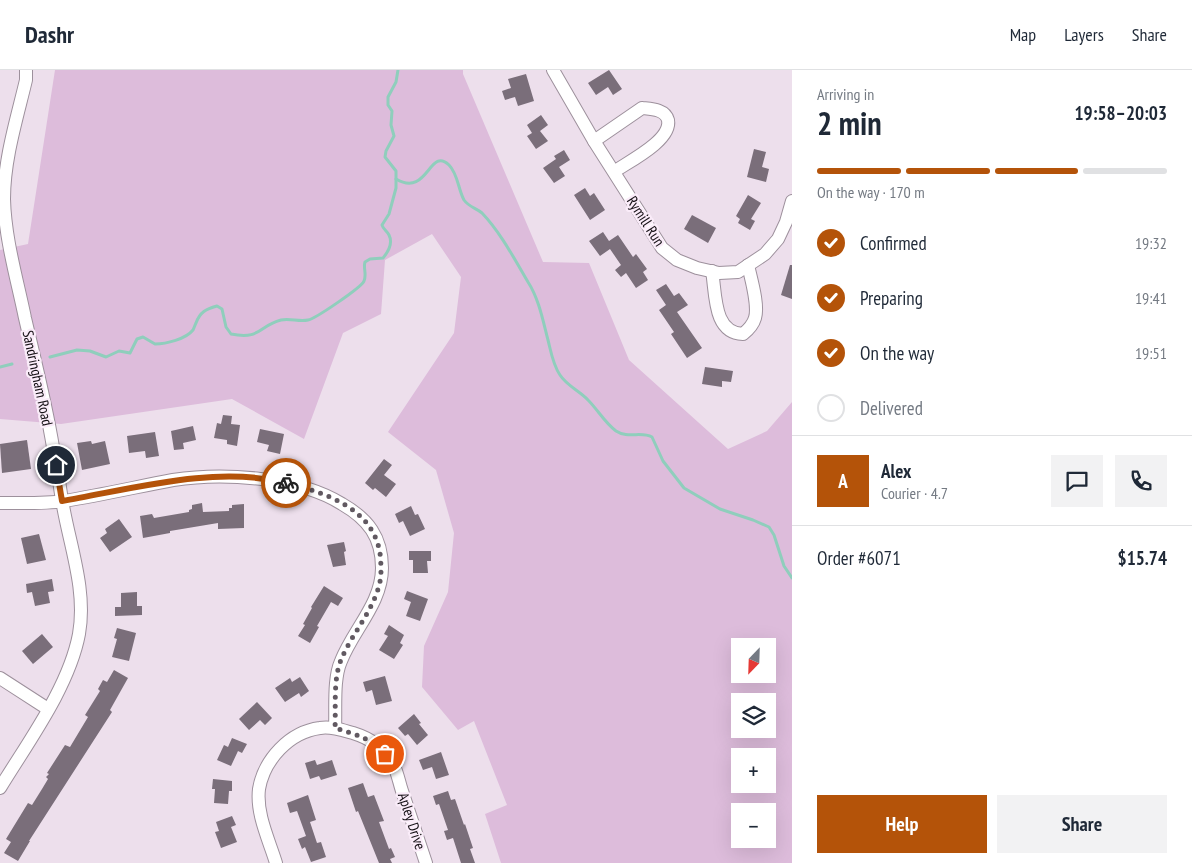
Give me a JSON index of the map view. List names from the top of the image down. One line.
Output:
{"streets":{"street":["Rymill Run","Sandringham Road","Apley Drive"]},"north":"bottom left","page":{"header":"Dashr","nav":["Map","Layers","Share"],"heading":["2 min","Arriving in","19:58–20:03"],"panel":["Alex","Courier · 4.7","Order #6071","$15.74"],"bar":"On the way · 170 m","list":[["Confirmed","19:32"],["Preparing","19:41"],["On the way","19:51"],"Delivered"],"round":"A","map_buttons":["+","−"],"buttons":["Help","Share"]}}
